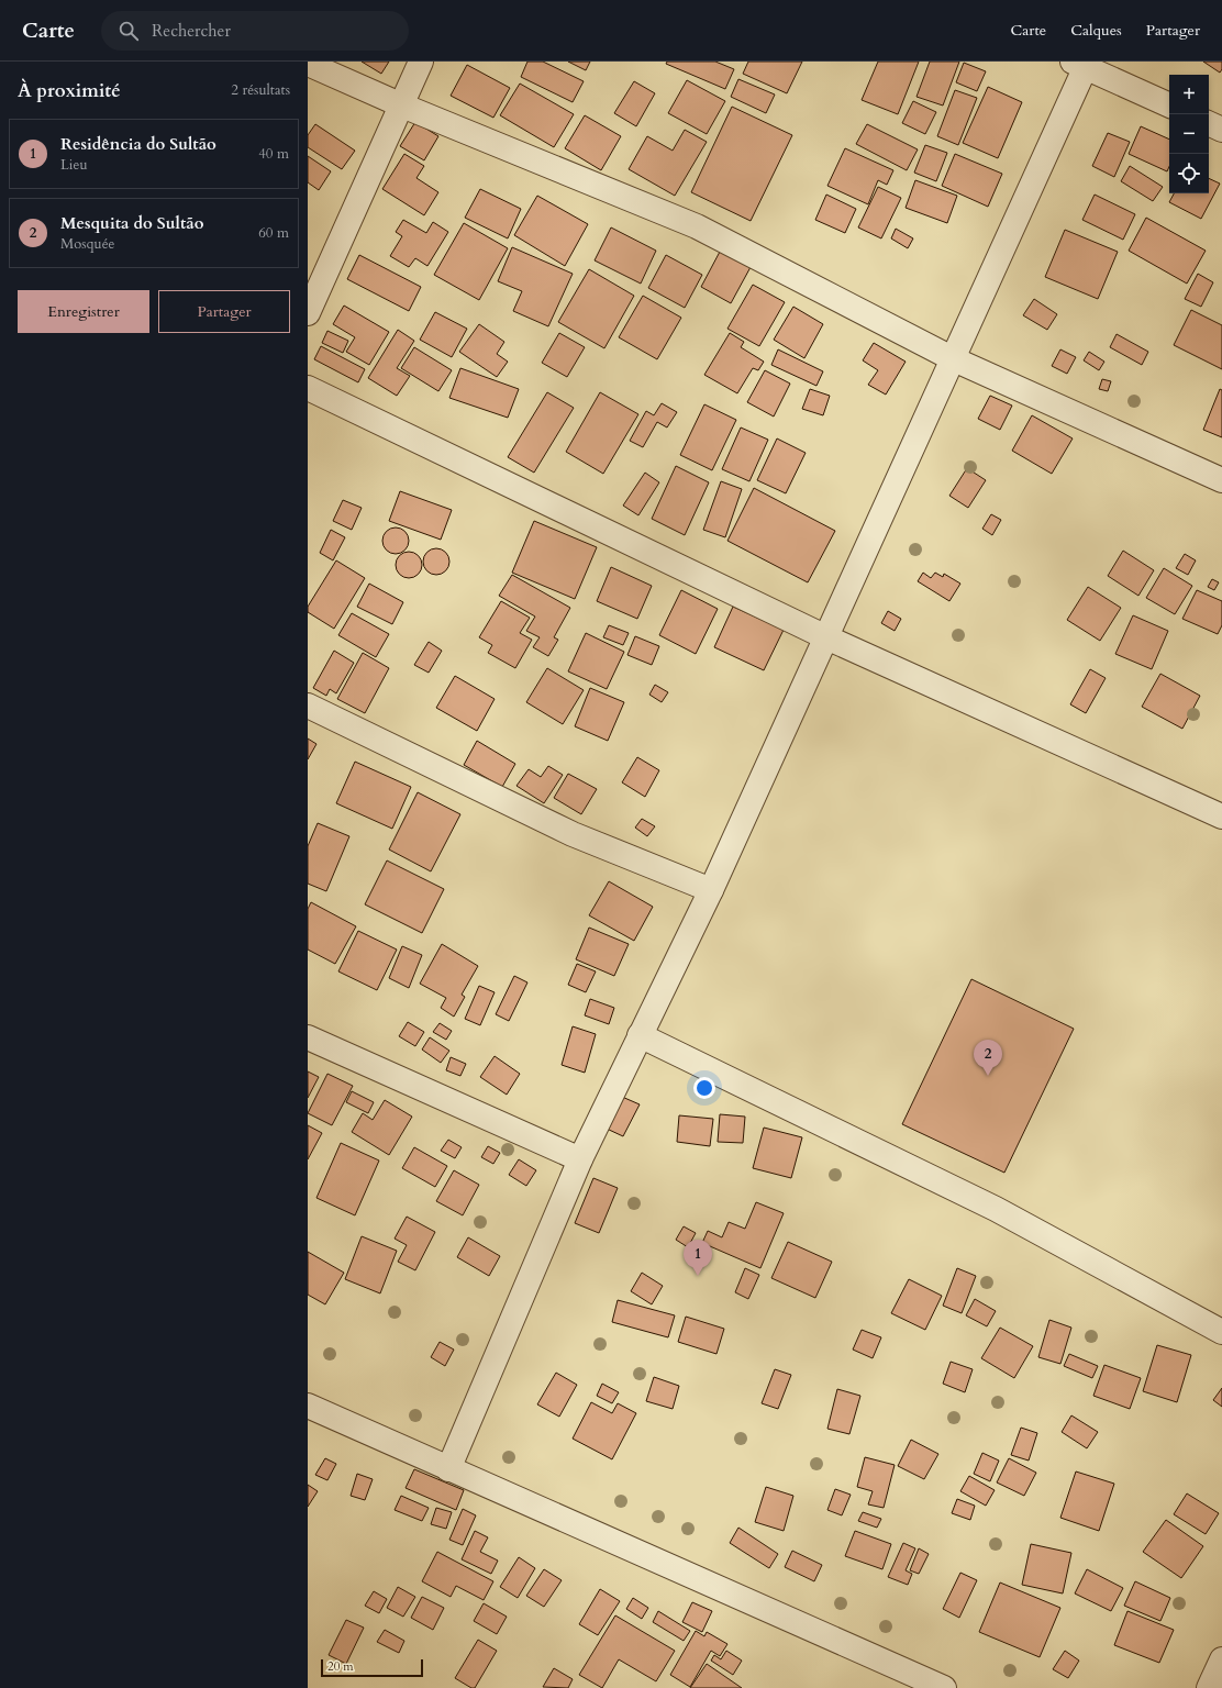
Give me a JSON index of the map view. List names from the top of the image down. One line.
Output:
{"scale_bar":"20 m","page":{"header":"Carte","search":"Rechercher","nav":["Carte","Calques","Partager"],"heading":["À proximité","2 résultats"],"map_buttons":["+","−"],"list":[{"mark":"1","name":"Residência do Sultão","note":"Lieu","value":"40 m"},{"mark":"2","name":"Mesquita do Sultão","note":"Mosquée","value":"60 m"}],"buttons":["Enregistrer","Partager"],"pins":["2","1"],"scale":"20 m"}}
